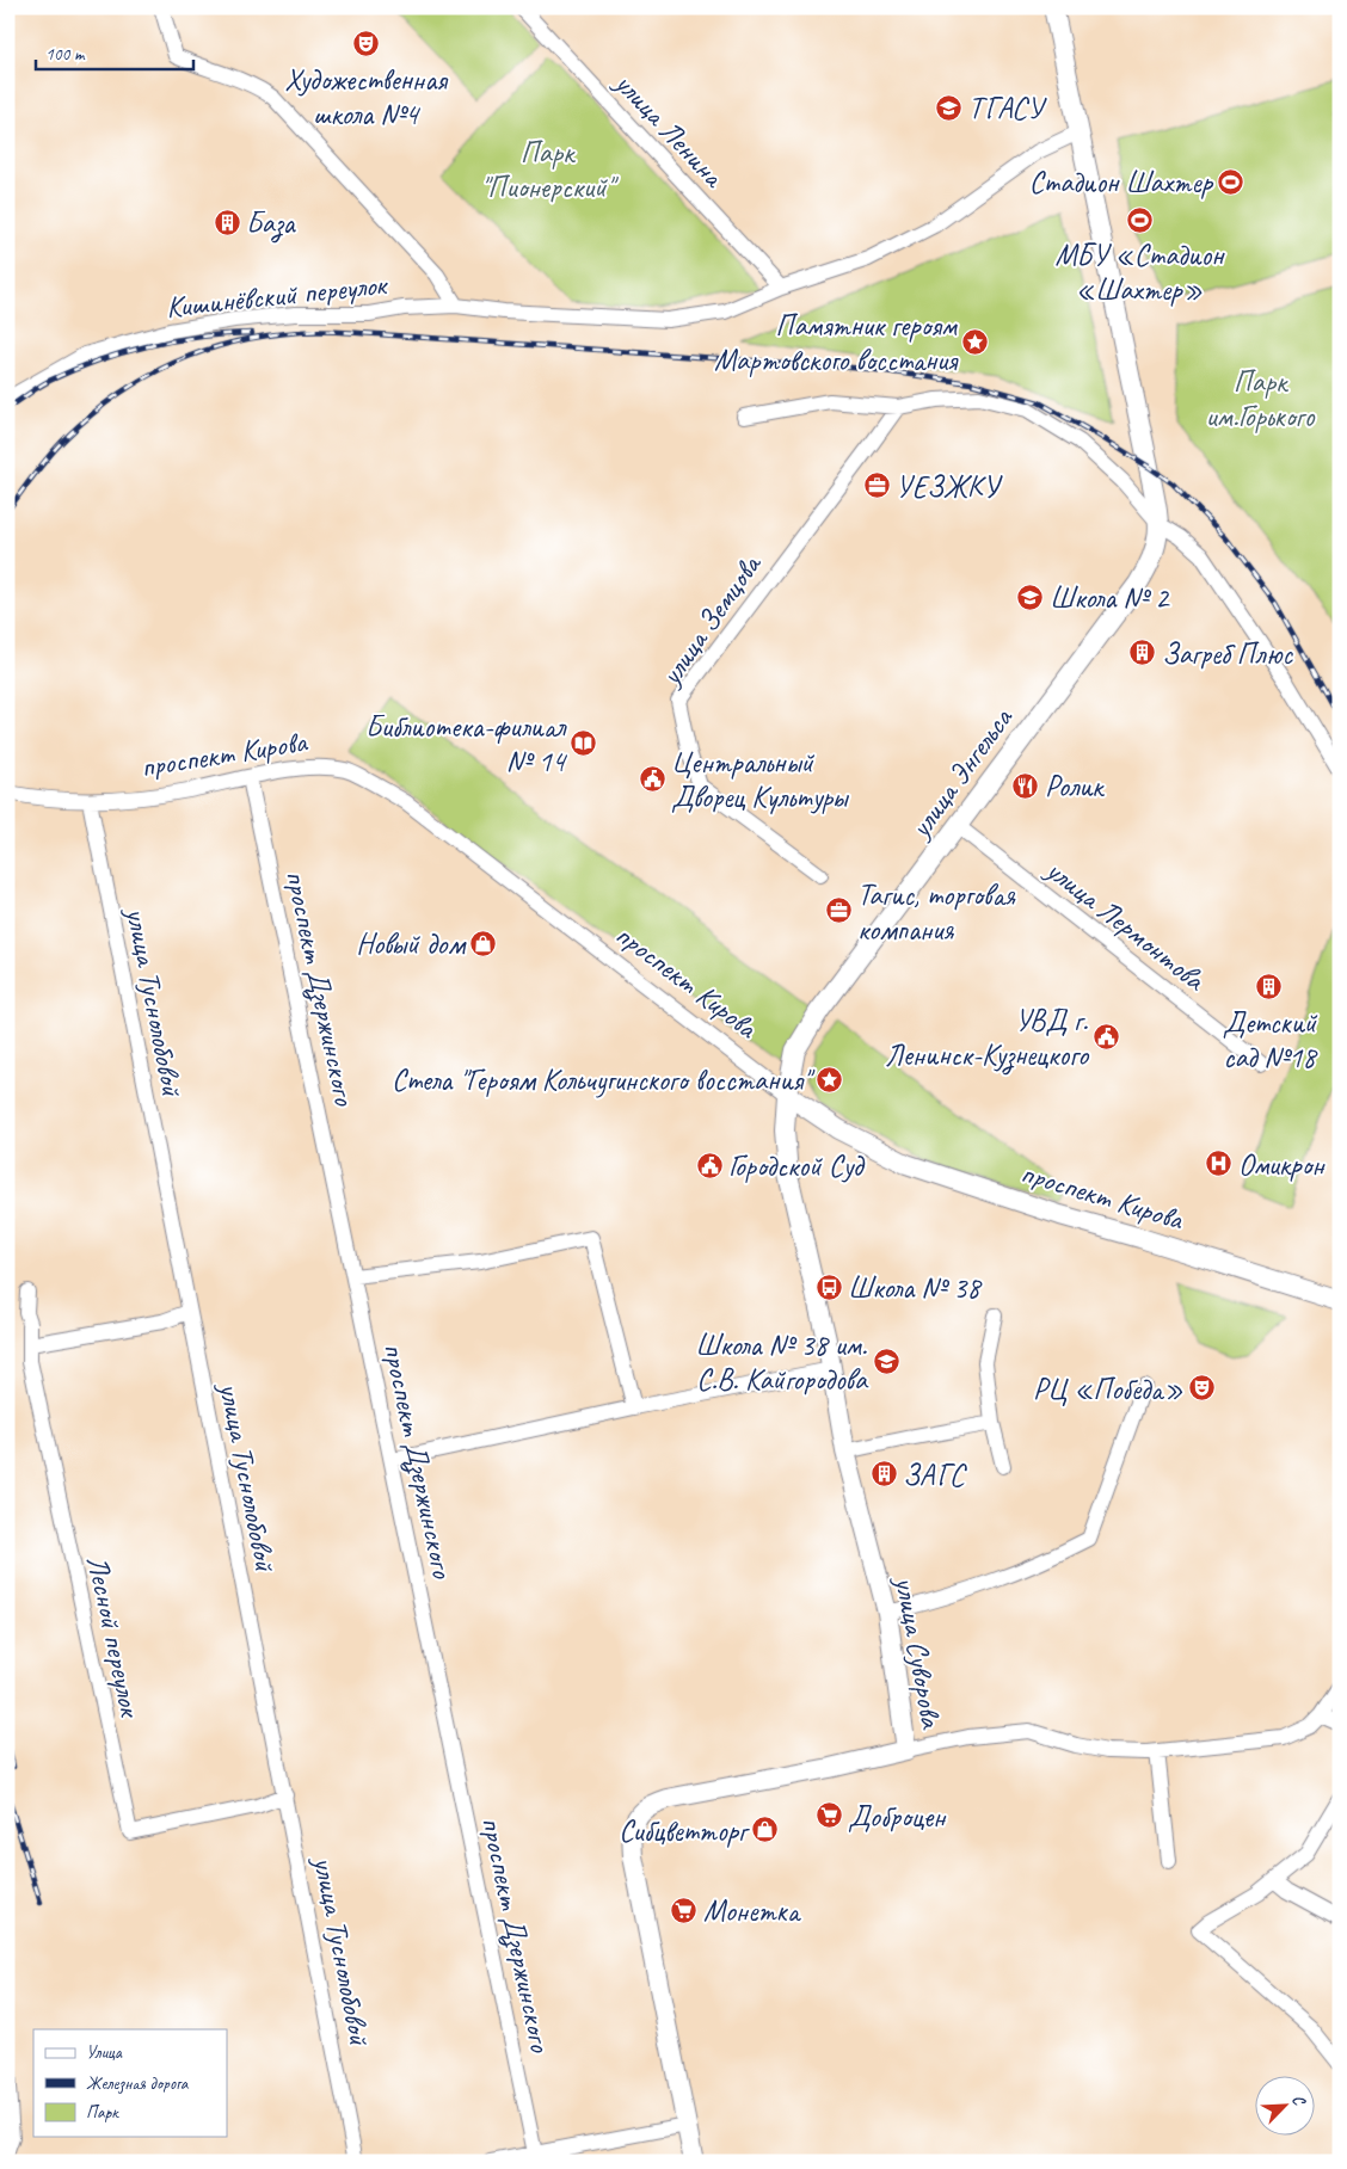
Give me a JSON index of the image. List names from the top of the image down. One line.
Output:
{"streets":{"main road":["проспект Кирова","улица Энгельса","улица Суворова"],"street":["улица Ленина","Кишинёвский переулок","улица Земцова","улица Лермонтова","проспект Дзержинского","улица Туснолобовой","Лесной переулок"]},"crossings":[["улица Ленина","Кишинёвский переулок"],["проспект Кирова","проспект Дзержинского"],["проспект Кирова","улица Туснолобовой"],["проспект Кирова","улица Суворова"],["улица Энгельса","улица Лермонтова"],["улица Энгельса","улица Суворова"],["улица Туснолобовой","Лесной переулок"]],"parks":["Парк \"Пионерский\"","Парк им.Горького"],"places":{"theatre":["Художественная школа №4","РЦ «Победа»"],"school or university":["ТГАСУ","Школа № 2","Школа № 38 им. С.В. Кайгородова"],"sports":["Стадион Шахтер","МБУ «Стадион «Шахтер»"],"building":["База","Загреб Плюс","Детский сад №18","ЗАГС"],"place":["Памятник героям Мартовского восстания","Стела \"Героям Кольчугинского восстания\""],"office":["УЕЗЖКУ","Тагис, торговая компания"],"library":["Библиотека-филиал № 14"],"public building":["Центральный Дворец Культуры","УВД г. Ленинск-Кузнецкого","Городской Суд"],"restaurant":["Ролик"],"shop":["Новый дом","Сибцветторг"],"hospital":["Омикрон"],"bus stop":["Школа № 38"],"supermarket":["Доброцен","Монетка"]},"legend":["Улица","Железная дорога","Парк"],"scale_bar":"100 m","north":"top right"}
